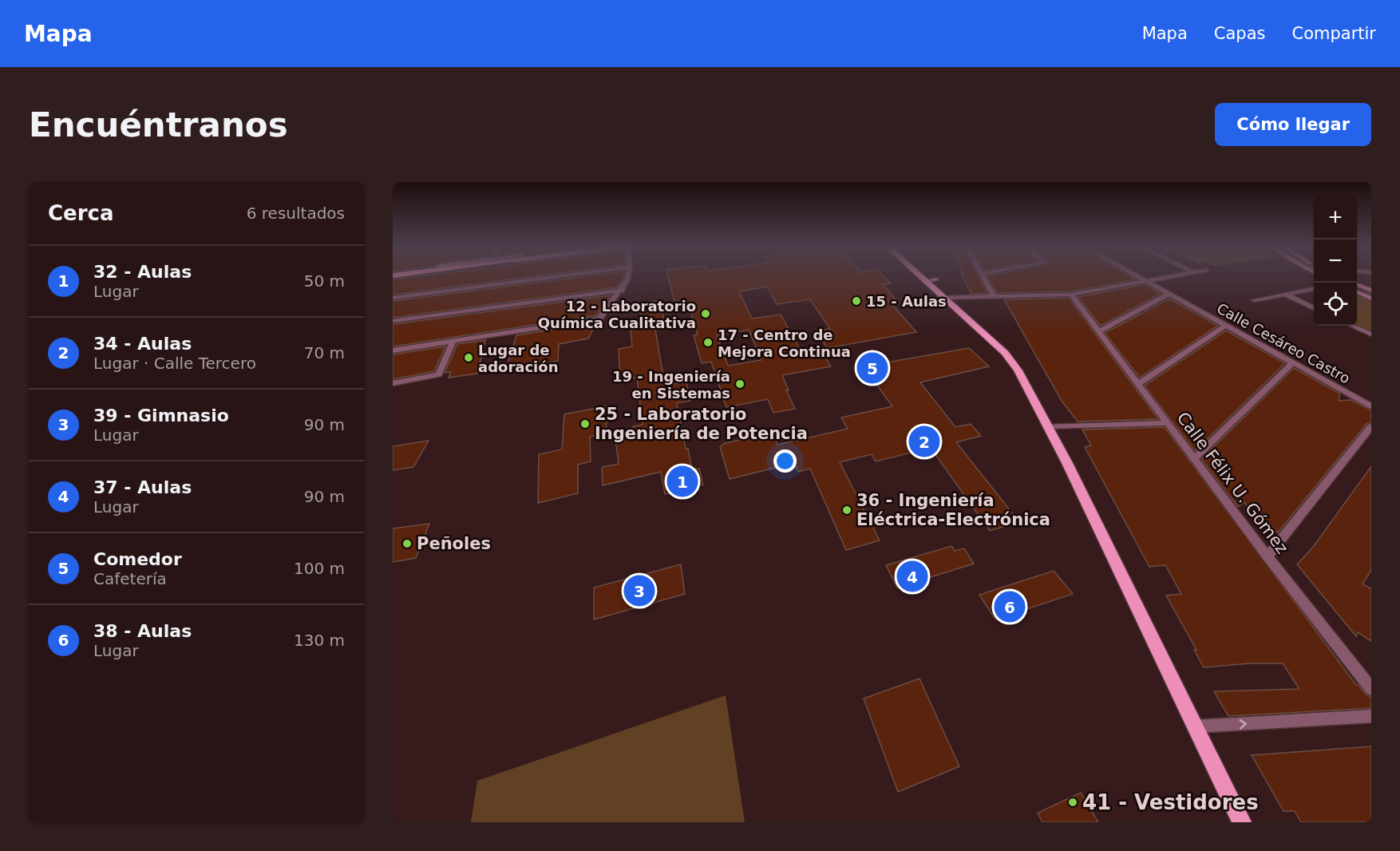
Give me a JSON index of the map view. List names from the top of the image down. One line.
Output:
{"streets":{"street":["Calle Cesáreo Castro","Calle Félix U. Gómez"]},"places":["15 - Aulas","12 - Laboratorio Química Cualitativa","17 - Centro de Mejora Continua","Lugar de adoración","19 - Ingeniería en Sistemas","25 - Laboratorio Ingeniería de Potencia","36 - Ingeniería Eléctrica-Electrónica","Peñoles","41 - Vestidores"],"page":{"header":"Mapa","nav":["Mapa","Capas","Compartir"],"buttons":"Cómo llegar","title":"Encuéntranos","heading":["Cerca","6 resultados"],"map_buttons":["+","−"],"list":[{"mark":"1","name":"32 - Aulas","note":"Lugar","value":"50 m"},{"mark":"2","name":"34 - Aulas","note":"Lugar · Calle Tercero","value":"70 m"},{"mark":"3","name":"39 - Gimnasio","note":"Lugar","value":"90 m"},{"mark":"4","name":"37 - Aulas","note":"Lugar","value":"90 m"},{"mark":"5","name":"Comedor","note":"Cafetería","value":"100 m"},{"mark":"6","name":"38 - Aulas","note":"Lugar","value":"130 m"}],"pins":["5","2","1","4","3","6"]}}
